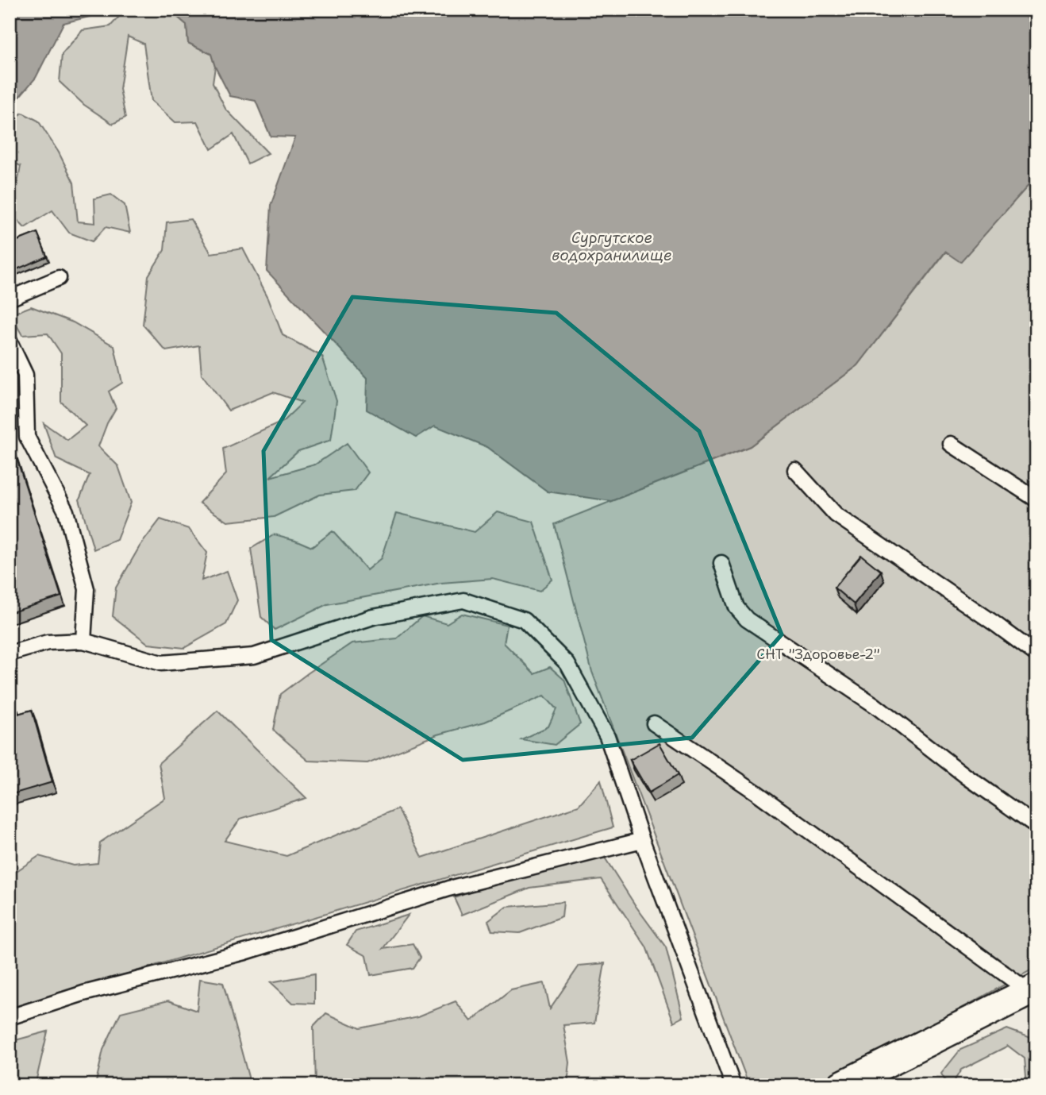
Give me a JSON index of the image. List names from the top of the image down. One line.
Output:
{"water":["Сургутское водохранилище"],"parks":["СНТ \"Здоровье-2\""]}
